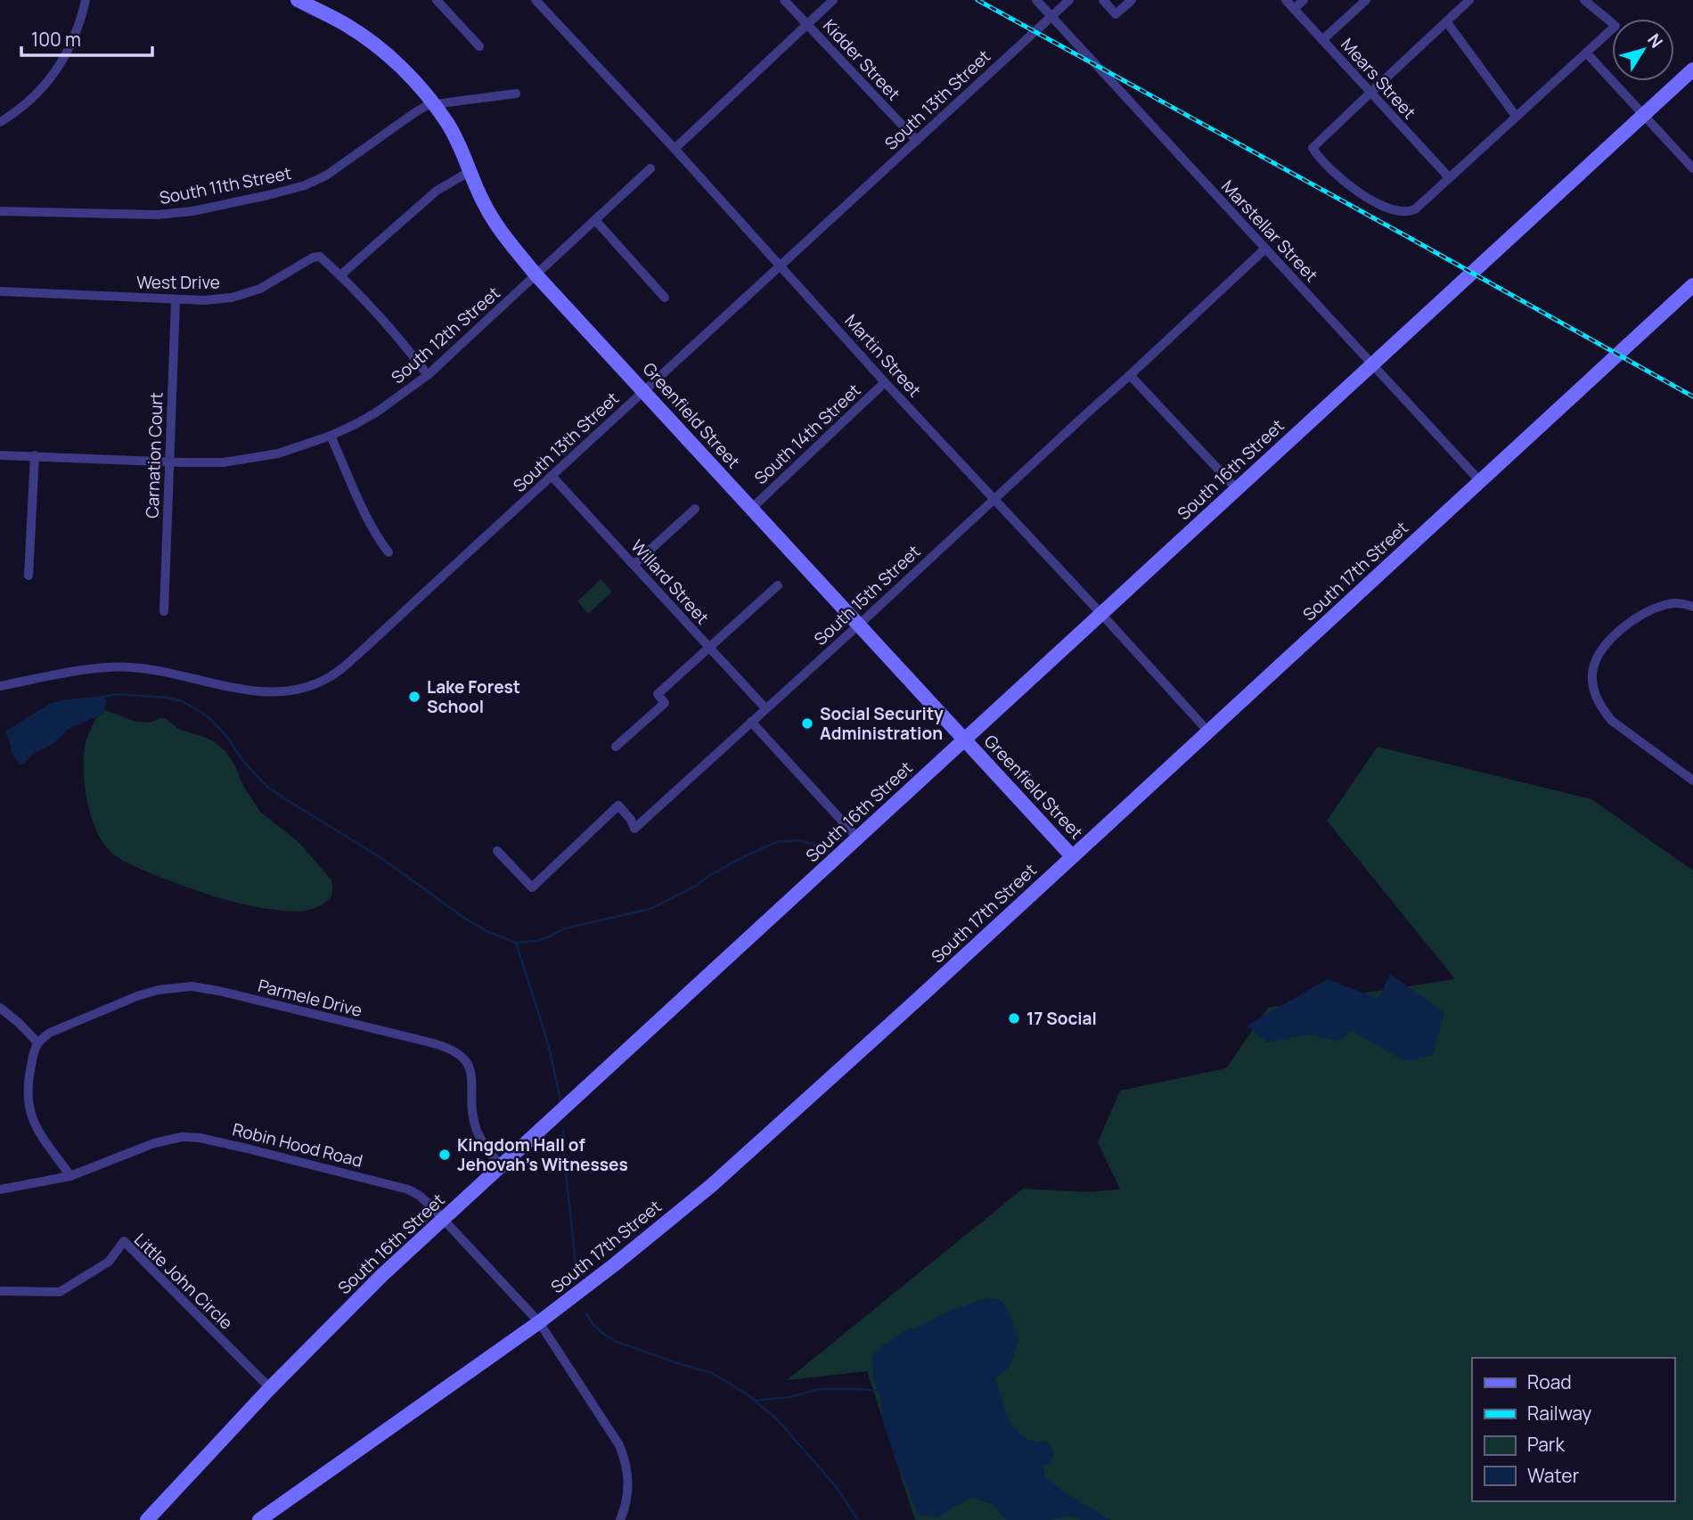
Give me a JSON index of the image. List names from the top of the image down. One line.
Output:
{"streets":{"main road":["Greenfield Street","South 16th Street","South 17th Street"],"street":["Kidder Street","Mears Street","South 13th Street","South 11th Street","Marstellar Street","West Drive","South 12th Street","Martin Street","South 14th Street","Carnation Court","Willard Street","South 15th Street","Parmele Drive","Robin Hood Road","Little John Circle"]},"crossings":[["Kidder Street","South 13th Street"],["South 13th Street","Marstellar Street"],["South 13th Street","Martin Street"],["South 13th Street","Greenfield Street"],["South 13th Street","Willard Street"],["South 11th Street","Greenfield Street"],["Marstellar Street","South 16th Street"],["Marstellar Street","South 17th Street"],["Marstellar Street","South 15th Street"],["West Drive","Carnation Court"],["South 12th Street","Greenfield Street"],["South 12th Street","Carnation Court"],["Martin Street","South 14th Street"],["Martin Street","South 16th Street"],["Martin Street","South 17th Street"],["Martin Street","South 15th Street"],["Greenfield Street","South 14th Street"],["Greenfield Street","South 16th Street"],["Greenfield Street","South 17th Street"],["Greenfield Street","South 15th Street"],["South 16th Street","Parmele Drive"],["South 16th Street","Robin Hood Road"],["South 16th Street","Little John Circle"],["South 17th Street","Robin Hood Road"],["Willard Street","South 15th Street"]],"places":["Lake Forest School","Social Security Administration","17 Social","Kingdom Hall of Jehovah’s Witnesses"],"legend":["Road","Railway","Park","Water"],"scale_bar":"100 m","north":"top right"}
